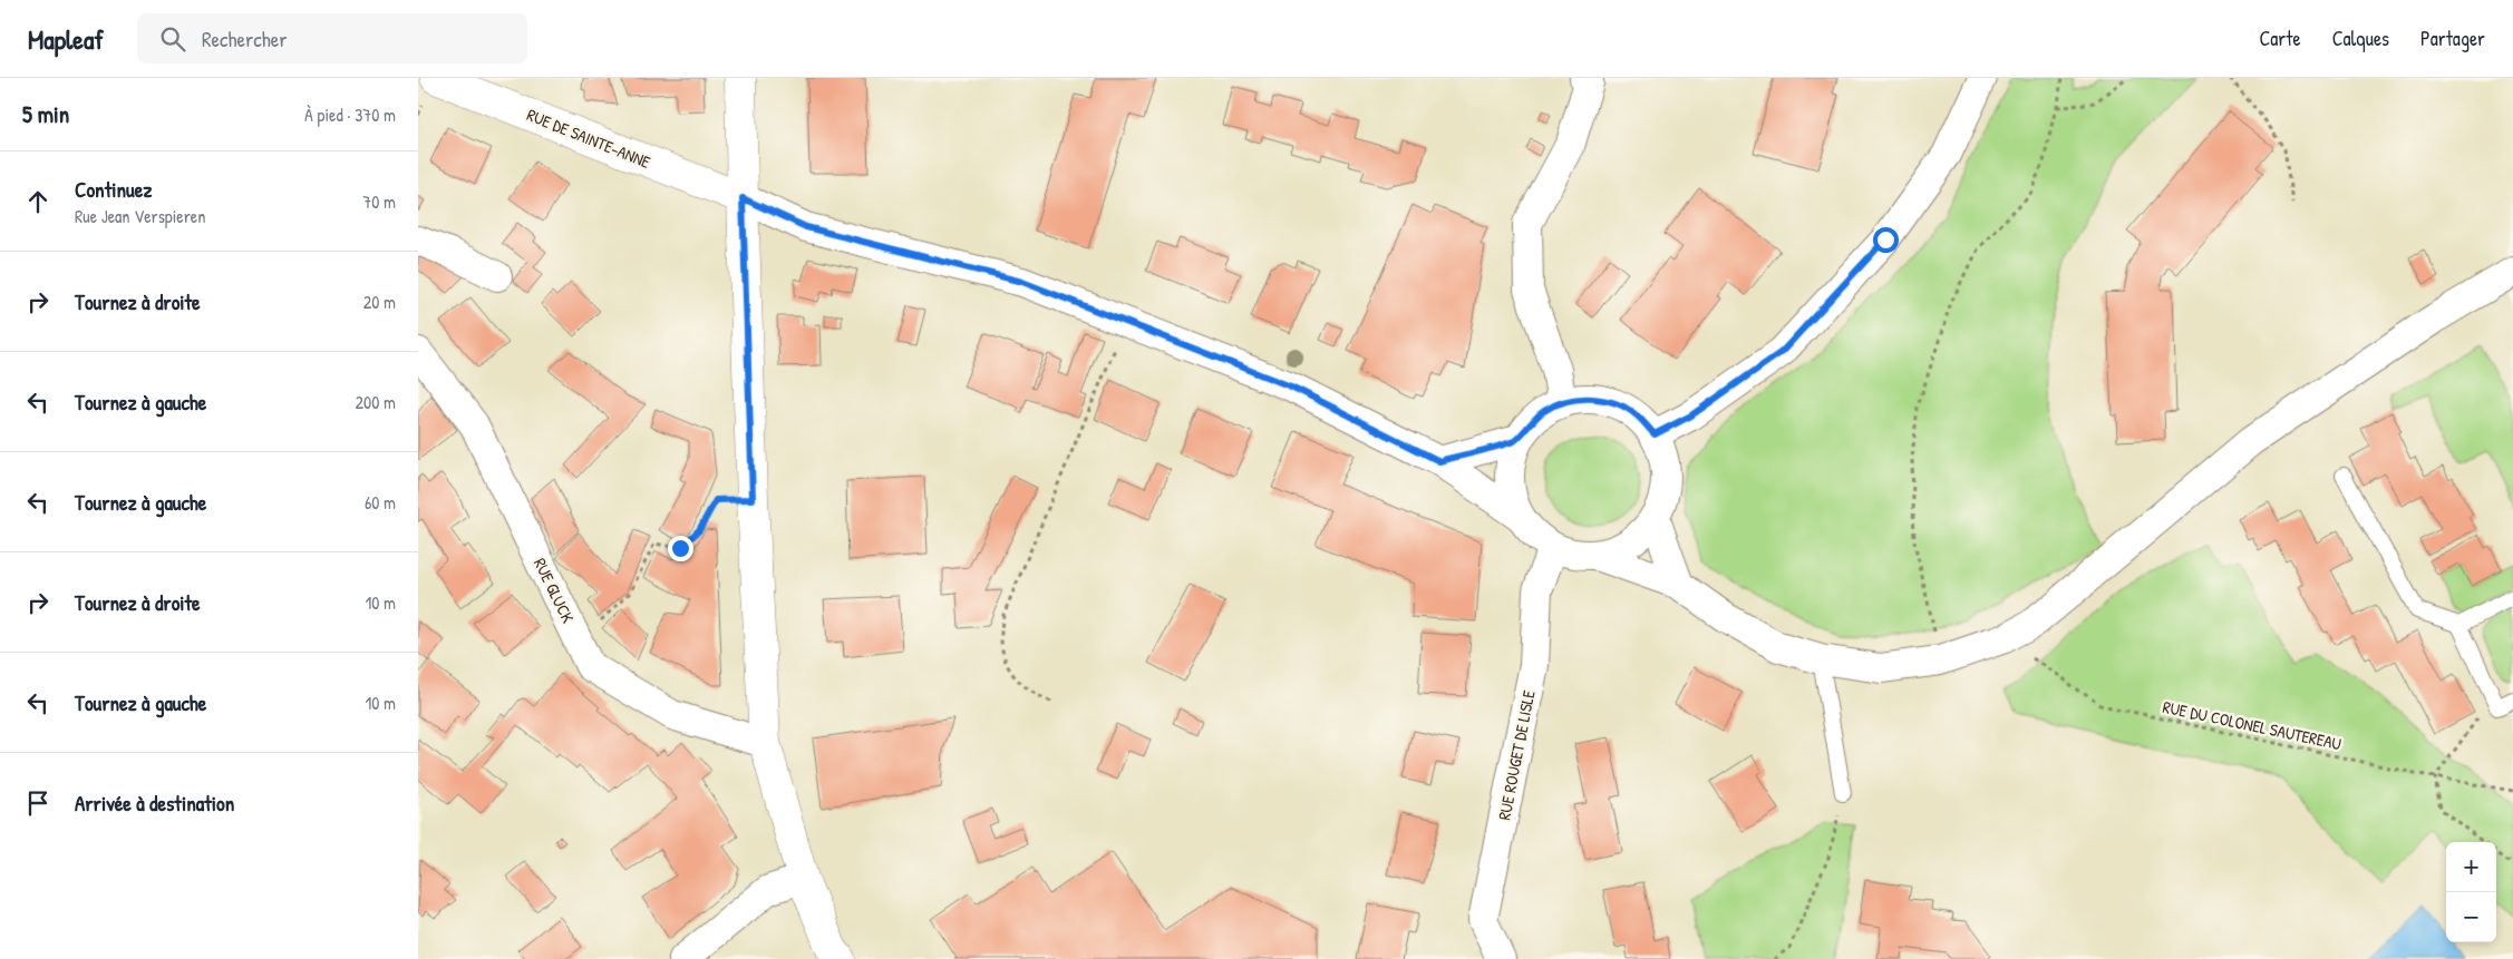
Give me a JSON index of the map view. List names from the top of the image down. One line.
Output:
{"streets":{"main road":["RUE DE SAINTE-ANNE"],"street":["RUE GLUCK","RUE ROUGET DE LISLE"],"path":["RUE DU COLONEL SAUTEREAU"]},"page":{"header":"Mapleaf","search":"Rechercher","nav":["Carte","Calques","Partager"],"heading":["5 min","À pied · 370 m"],"list":[["Continuez","Rue Jean Verspieren","70 m"],["Tournez à droite","20 m"],["Tournez à gauche","200 m"],["Tournez à gauche","60 m"],["Tournez à droite","10 m"],["Tournez à gauche","10 m"],"Arrivée à destination"],"map_buttons":["+","−"]}}
